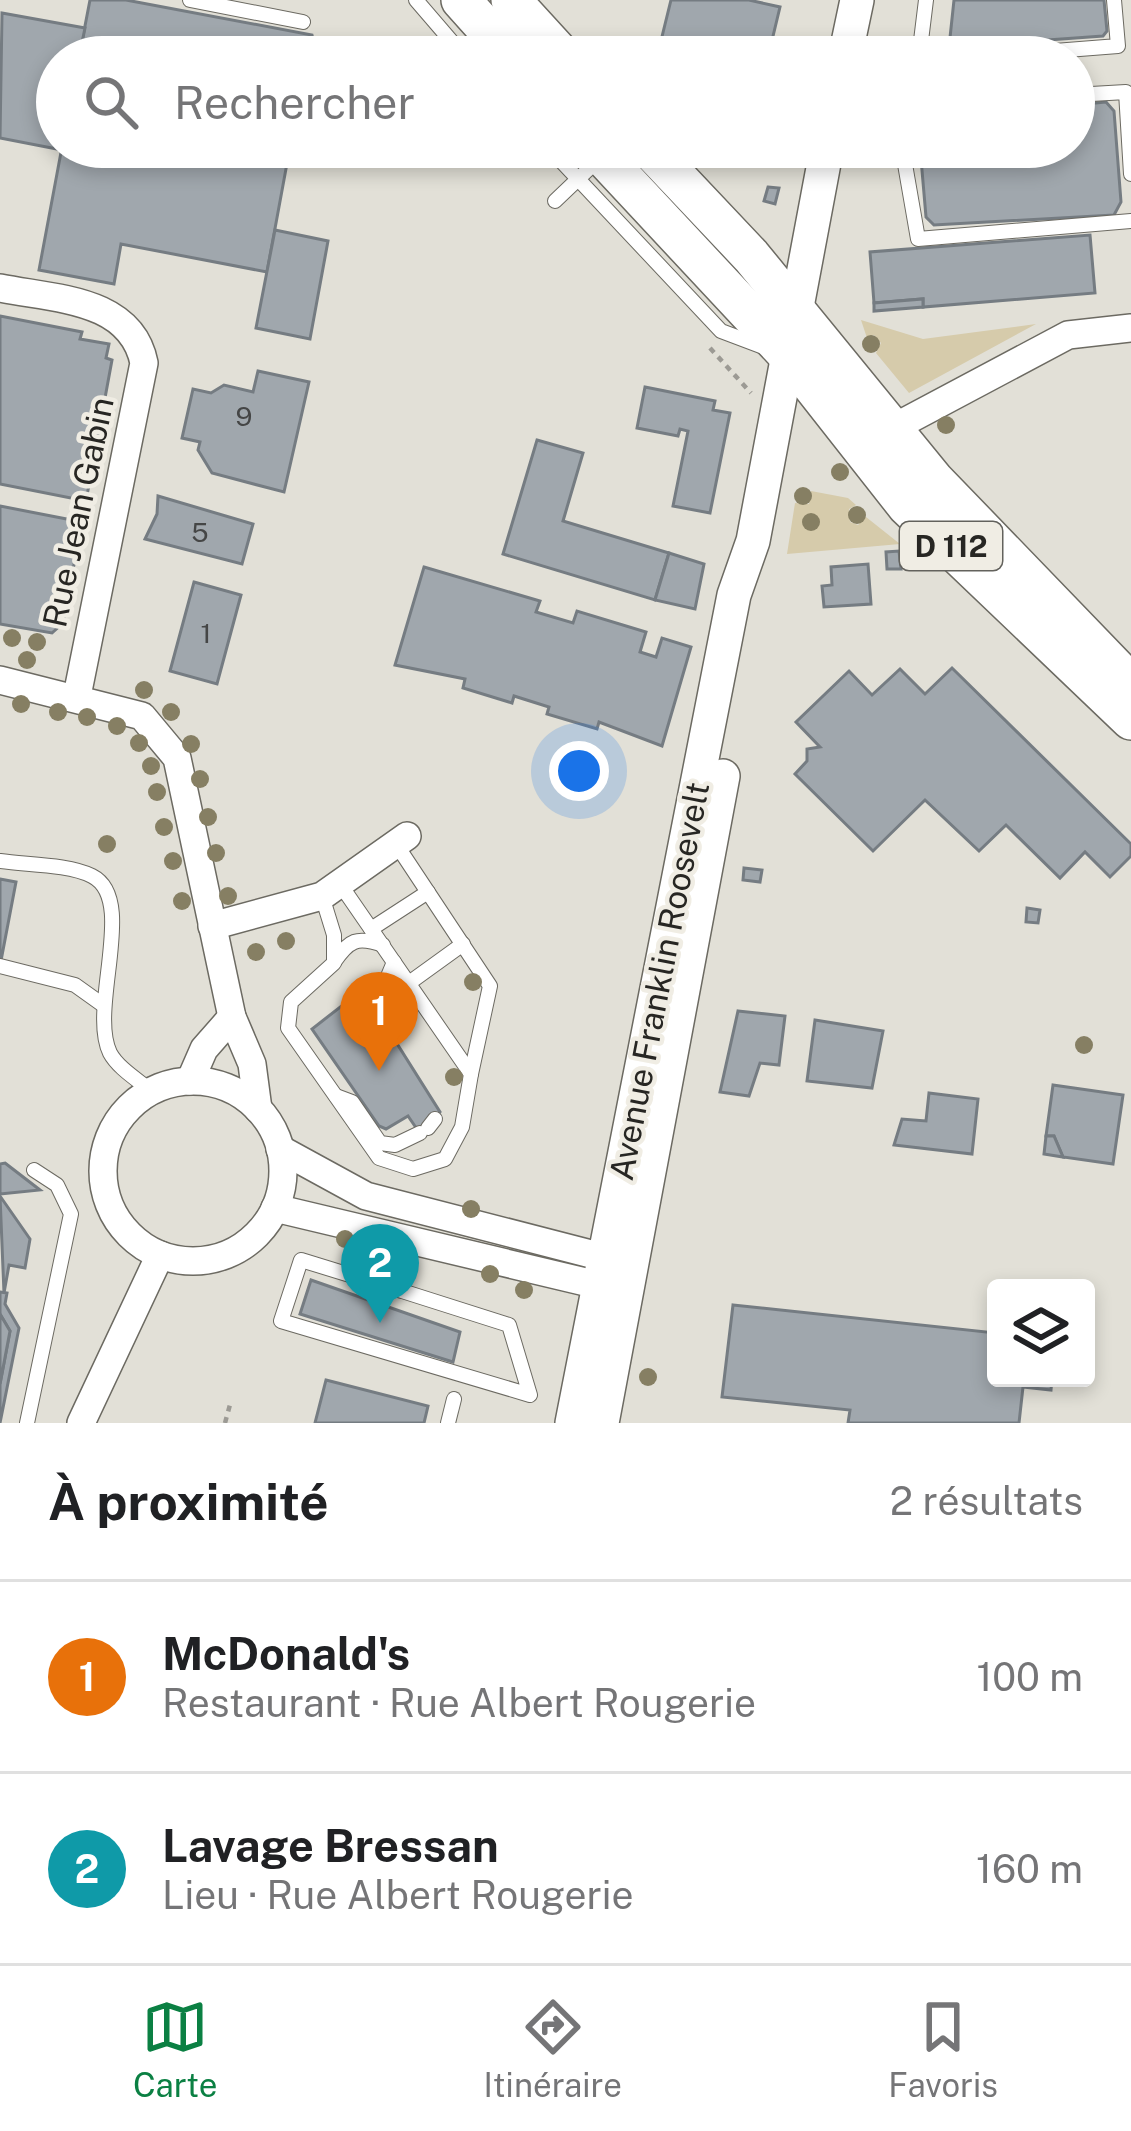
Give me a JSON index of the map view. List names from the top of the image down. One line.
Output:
{"streets":{"main road":["D 112"],"street":["Rue Jean Gabin","Avenue Franklin Roosevelt"]},"crossings":[["D 112","Avenue Franklin Roosevelt"]],"house_numbers":["9","5","1"],"page":{"search":"Rechercher","pins":["1","2"],"heading":["À proximité","2 résultats"],"list":[{"mark":"1","name":"McDonald's","note":"Restaurant · Rue Albert Rougerie","value":"100 m"},{"mark":"2","name":"Lavage Bressan","note":"Lieu · Rue Albert Rougerie","value":"160 m"}],"nav":["Carte","Itinéraire","Favoris"]}}
